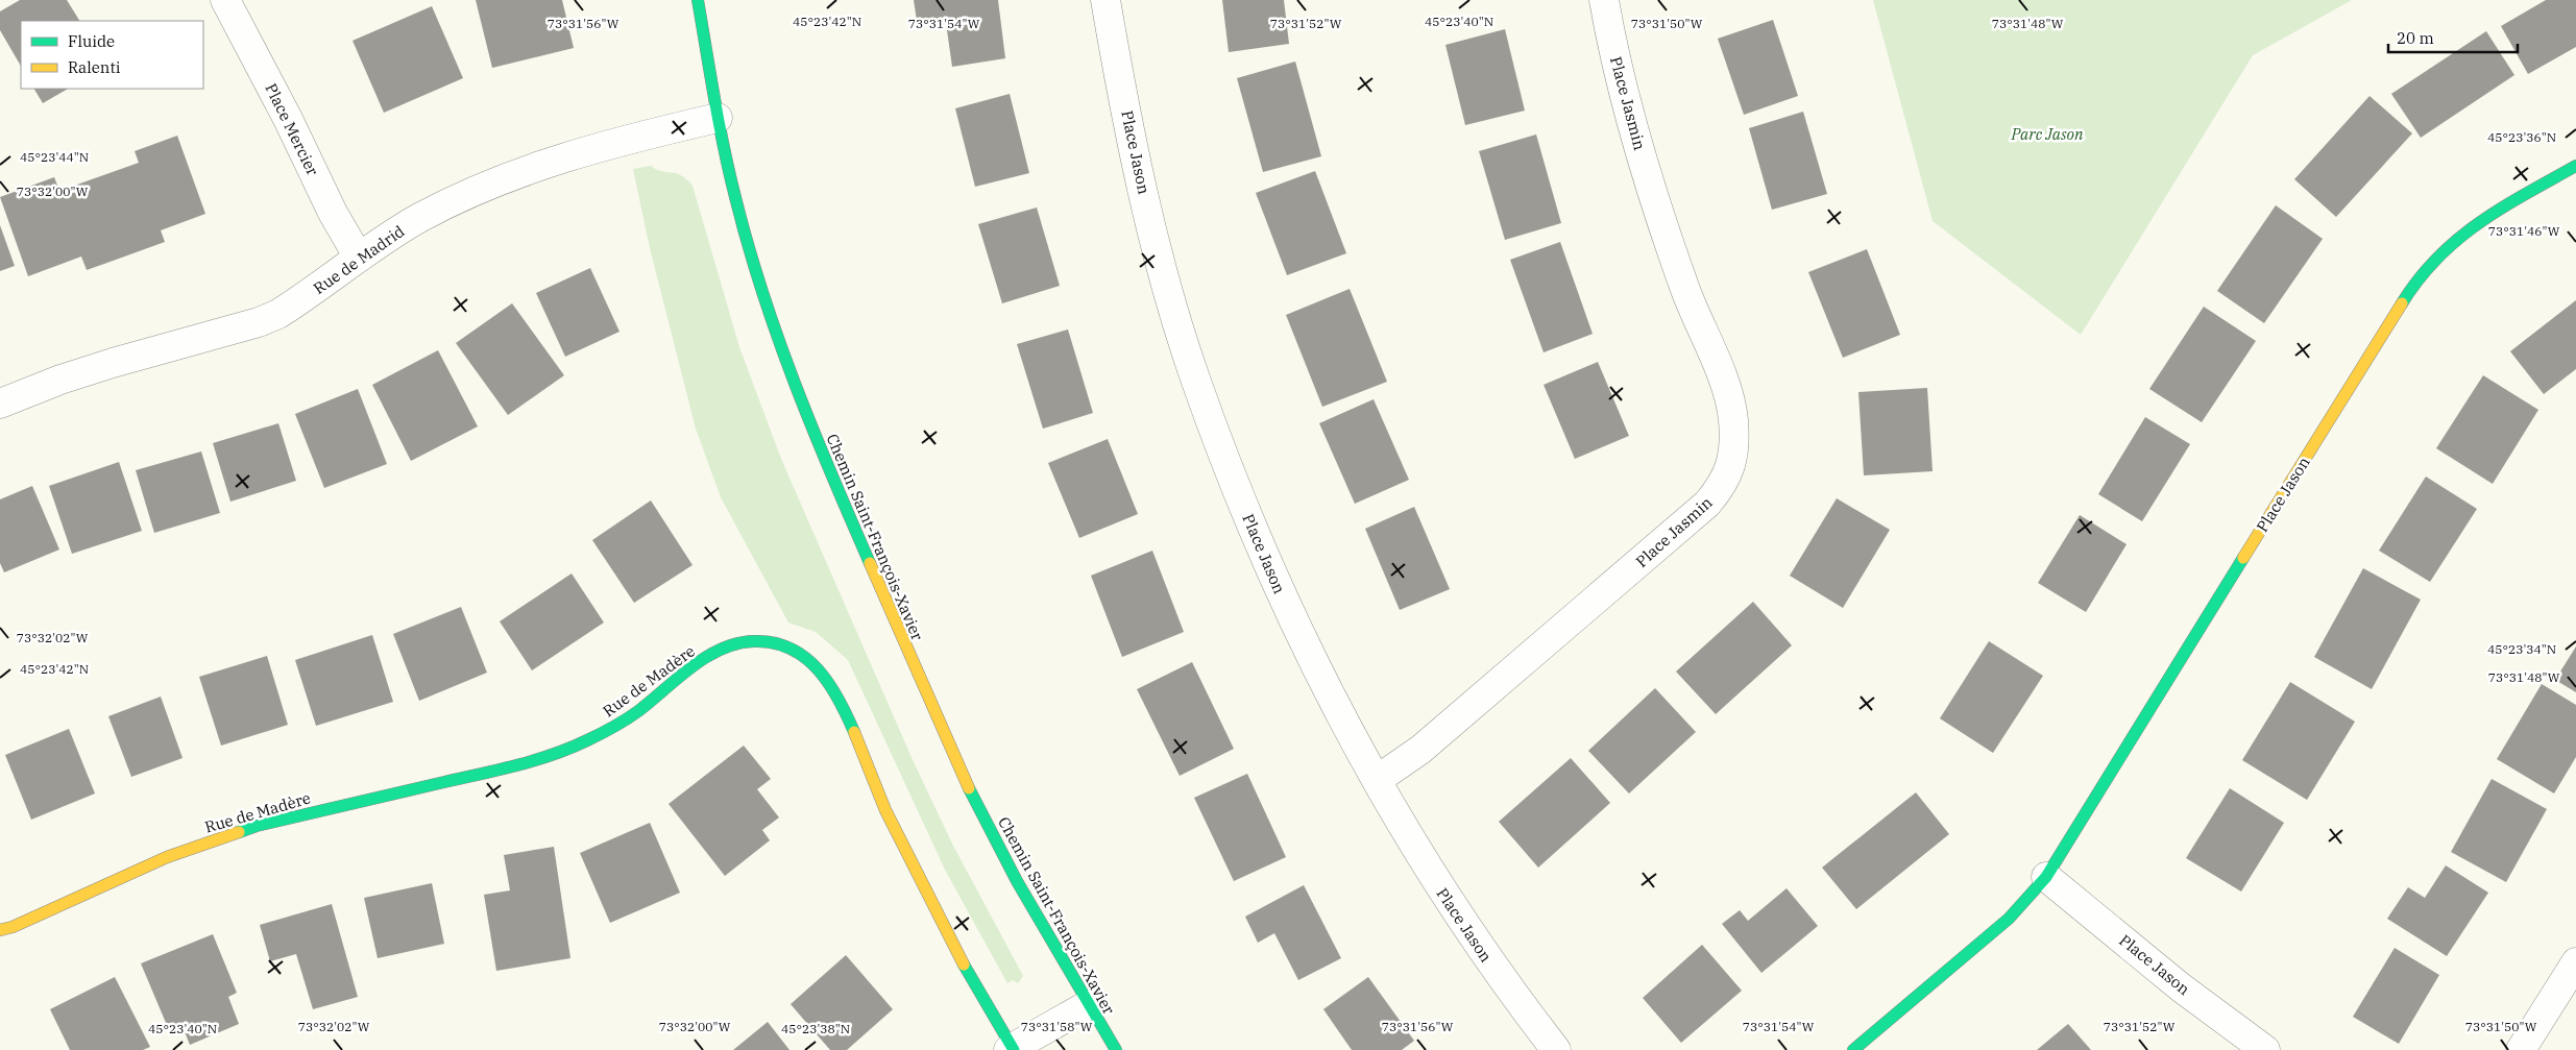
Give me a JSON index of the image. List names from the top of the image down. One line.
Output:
{"streets":{"street":["Place Jasmin","Place Mercier","Place Jason","Rue de Madrid","Chemin Saint-François-Xavier","Rue de Madère"]},"crossings":[["Place Jasmin","Place Jason"],["Place Mercier","Rue de Madrid"],["Rue de Madrid","Chemin Saint-François-Xavier"]],"parks":["Parc Jason"],"legend":["Fluide","Ralenti"],"scale_bar":"20 m","coordinates":["45°23'42\"N","45°23'40\"N","73°31'56\"W","73°31'54\"W","73°31'52\"W","73°31'50\"W","73°31'48\"W","45°23'36\"N","45°23'44\"N","73°32'00\"W","73°31'46\"W","73°32'02\"W","45°23'34\"N","73°31'58\"W","45°23'38\"N"]}
